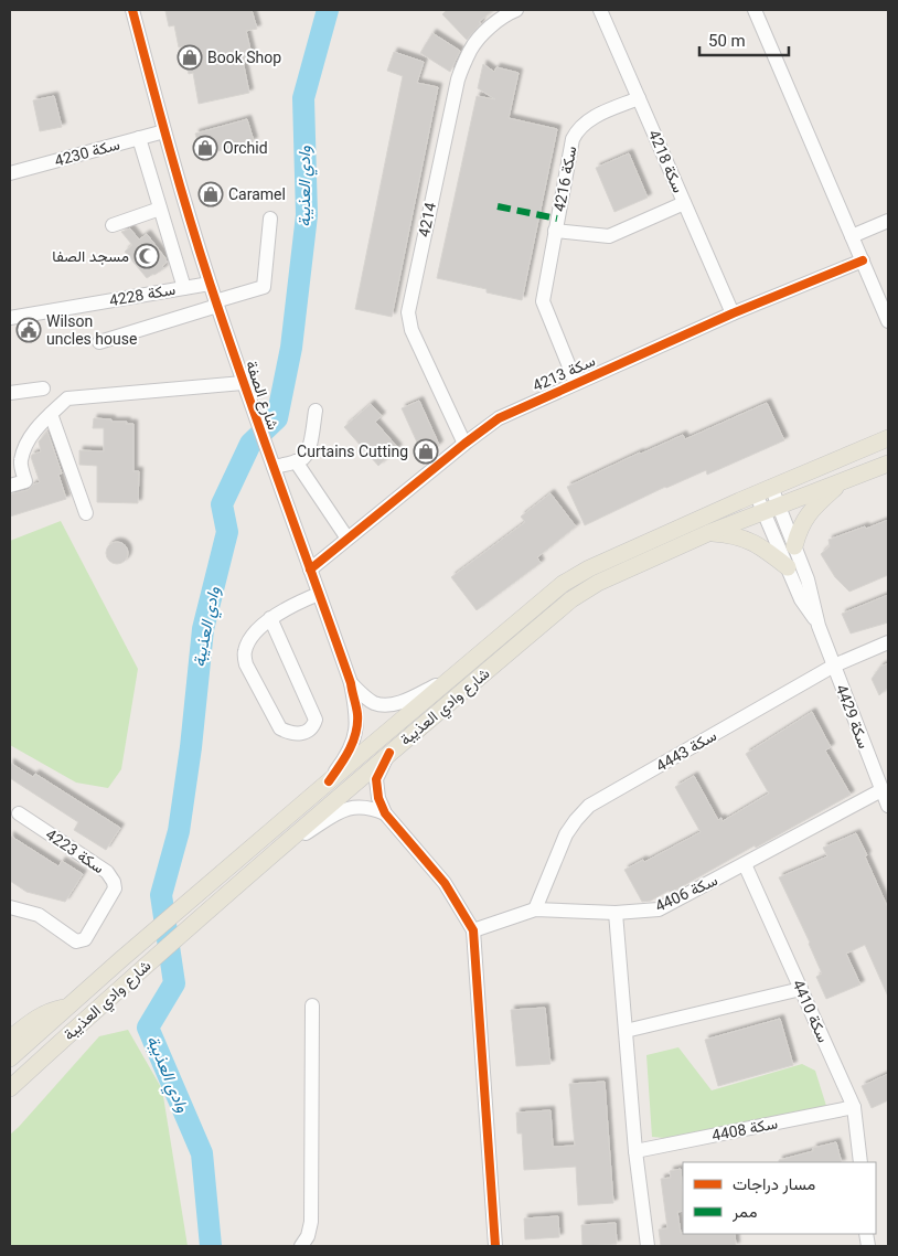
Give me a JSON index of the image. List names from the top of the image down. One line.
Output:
{"streets":{"main road":["شارع وادي العذيبة"],"street":["سكة 4230","سكة 4218","سكة 4216","4214","سكة 4228","سكة 4213","شارع الصفة","سكة 4429","سكة 4443","سكة 4223","سكة 4406","سكة 4410","سكة 4408"]},"crossings":[["سكة 4230","شارع الصفة"],["سكة 4218","سكة 4216"],["سكة 4218","سكة 4213"],["سكة 4216","سكة 4213"],["4214","سكة 4213"],["سكة 4228","شارع الصفة"],["سكة 4213","شارع الصفة"],["شارع الصفة","شارع وادي العذيبة"],["شارع وادي العذيبة","سكة 4429"],["سكة 4429","سكة 4443"],["سكة 4429","سكة 4406"],["سكة 4443","سكة 4406"],["سكة 4406","سكة 4410"],["سكة 4410","سكة 4408"]],"water":["وادي العذيبة"],"places":{"shop":["Book Shop","Orchid","Caramel","Curtains Cutting"],"mosque":["مسجد الصفا"],"public building":["Wilson uncles house"]},"legend":["مسار دراجات","ممر"],"scale_bar":"50 m"}
